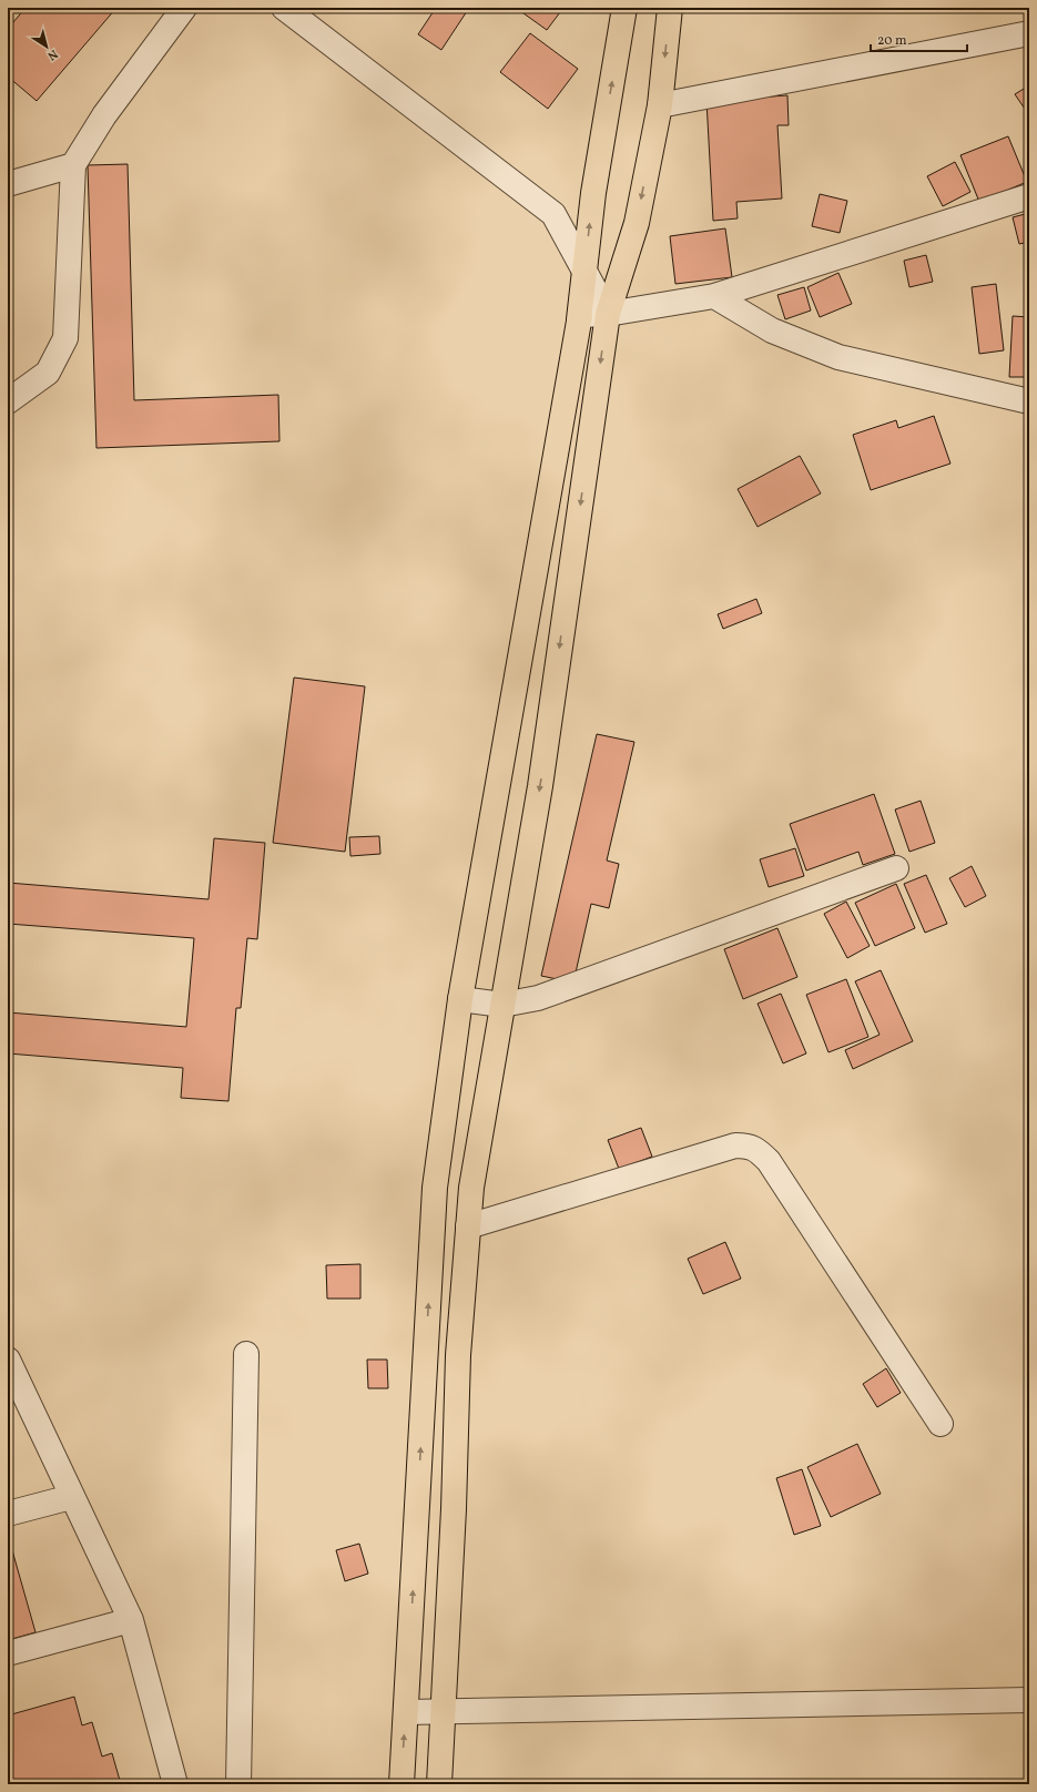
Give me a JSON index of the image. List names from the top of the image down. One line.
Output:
{"scale_bar":"20 m","north":"bottom right"}
